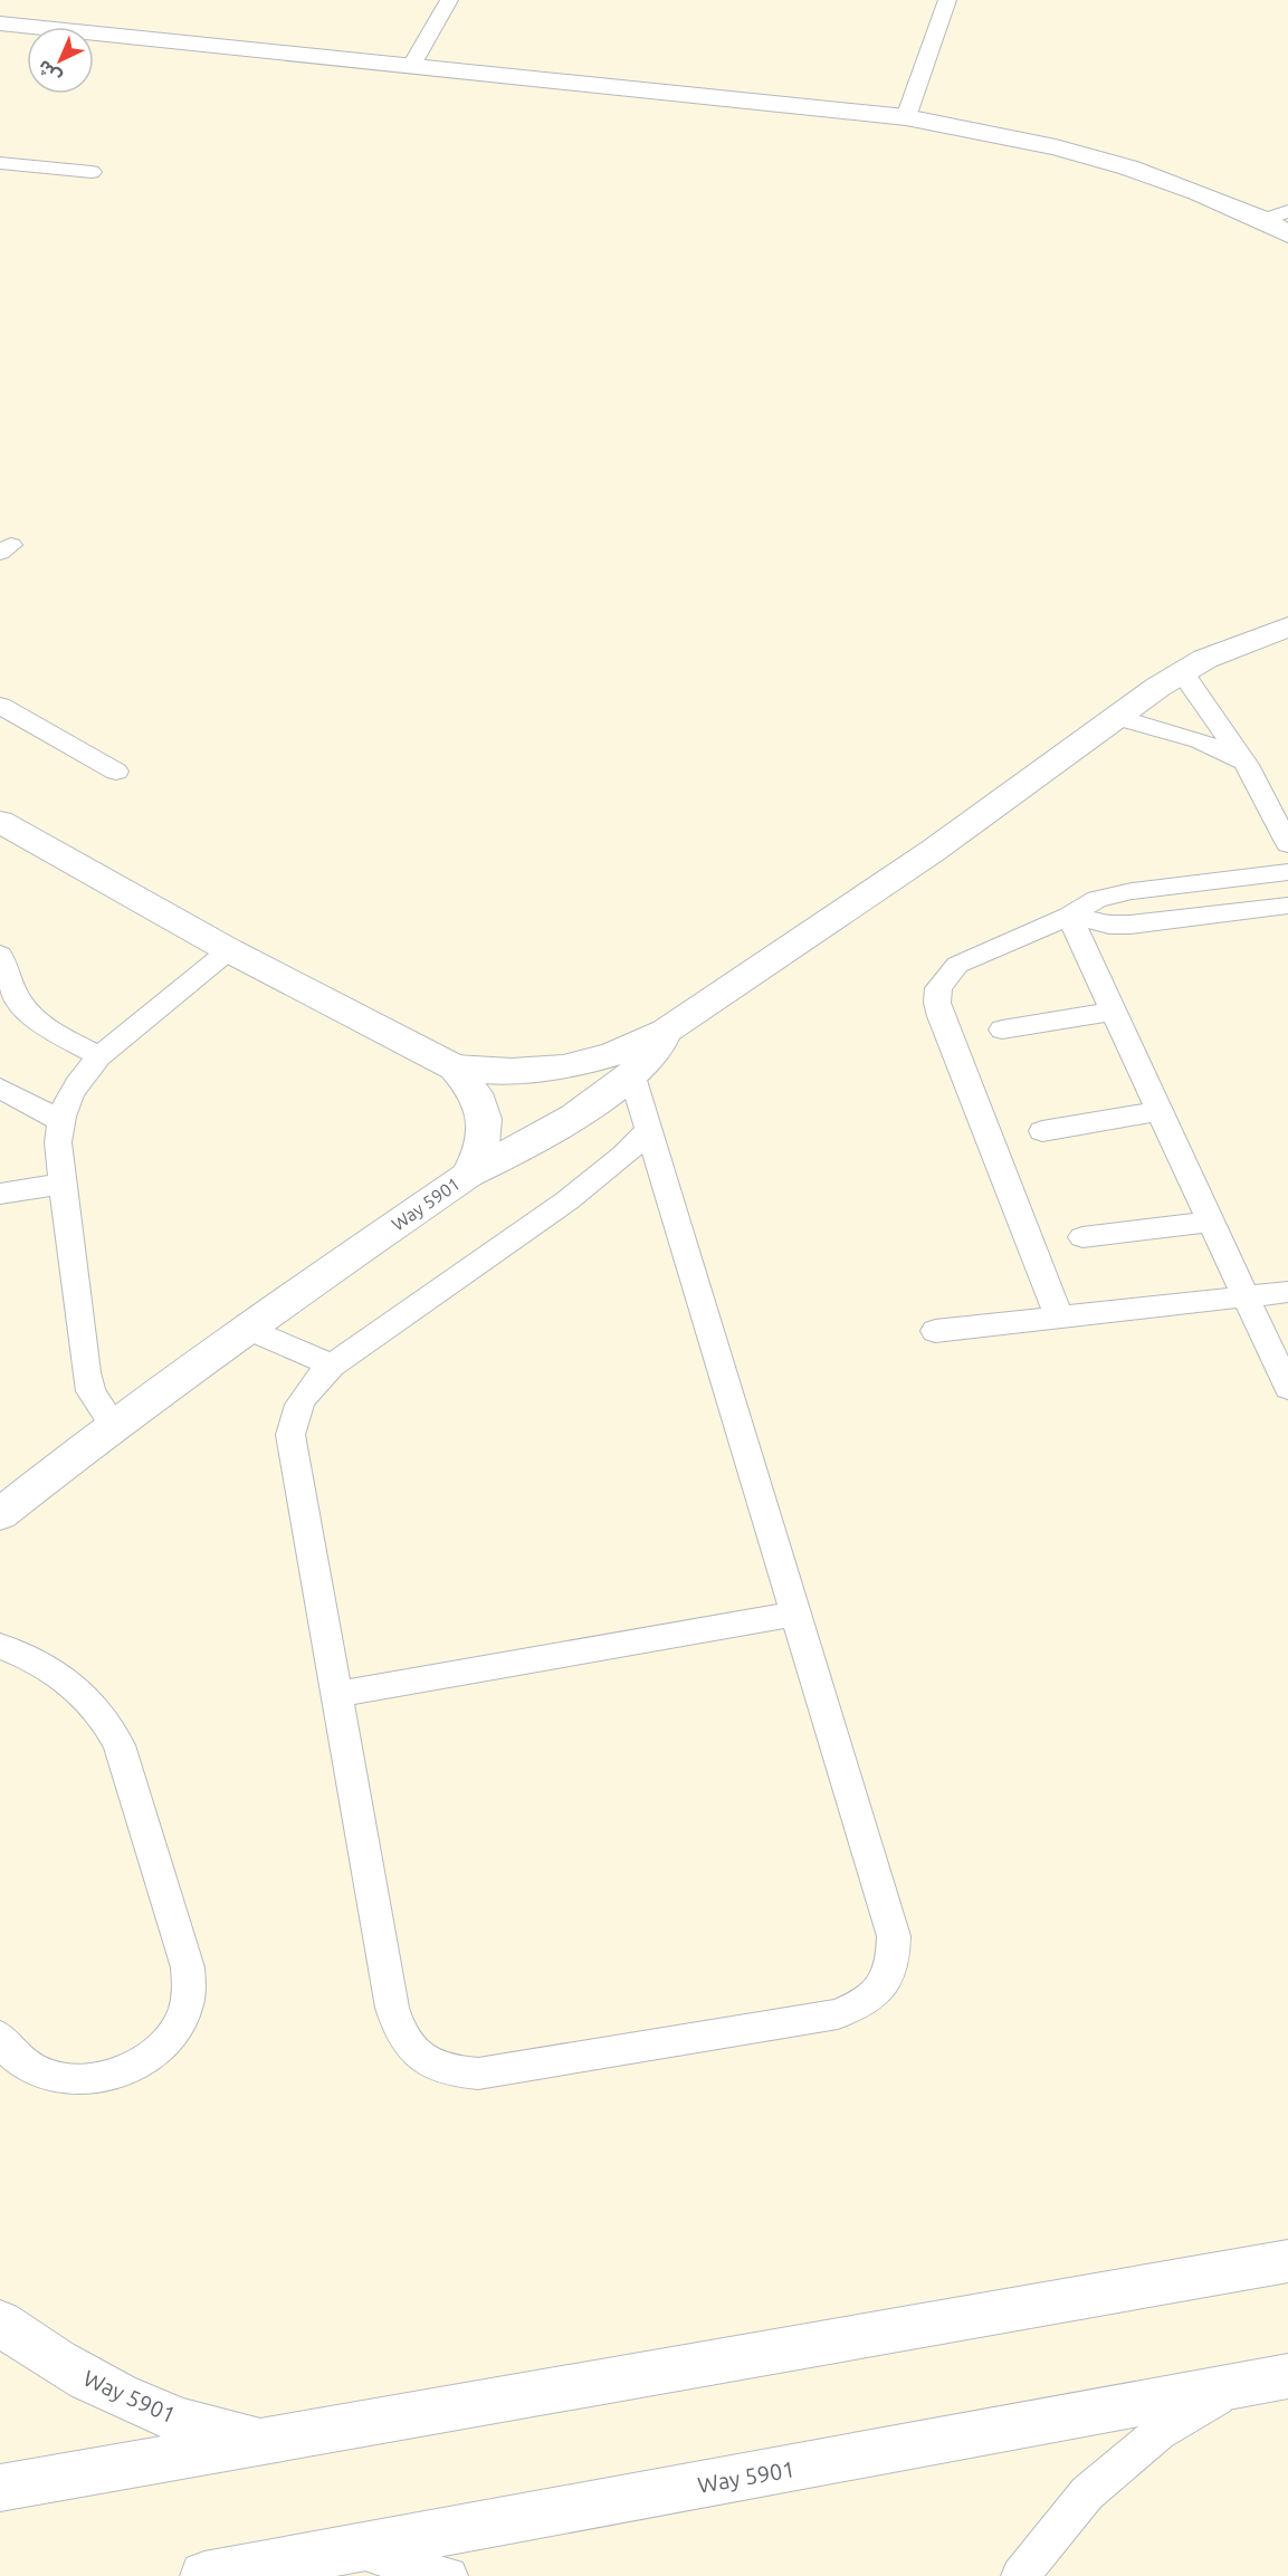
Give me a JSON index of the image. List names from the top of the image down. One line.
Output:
{"streets":{"street":["Way 5901"]},"north":"bottom left"}
